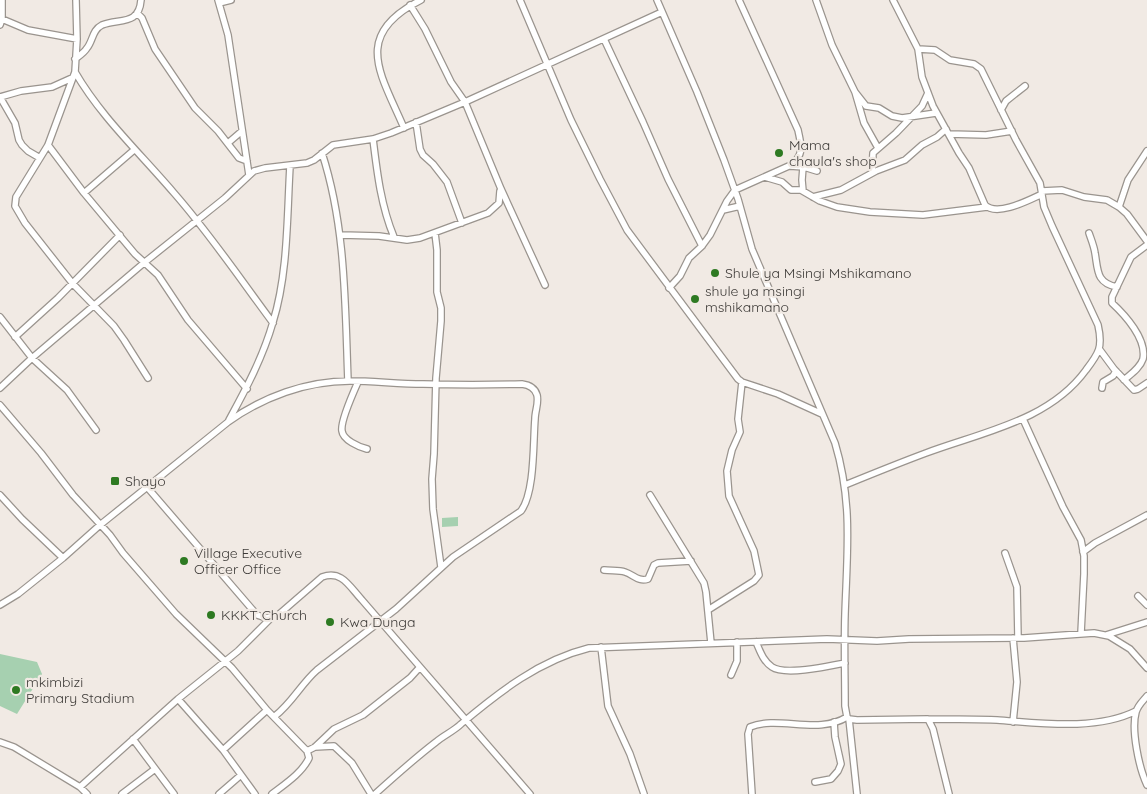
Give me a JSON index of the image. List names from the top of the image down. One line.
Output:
{"places":{"other":["Mama chaula's shop","Shule ya Msingi Mshikamano","shule ya msingi mshikamano","Village Executive Officer Office","KKKT Church","Kwa Dunga","mkimbizi Primary Stadium"],"transit":["Shayo"]}}
